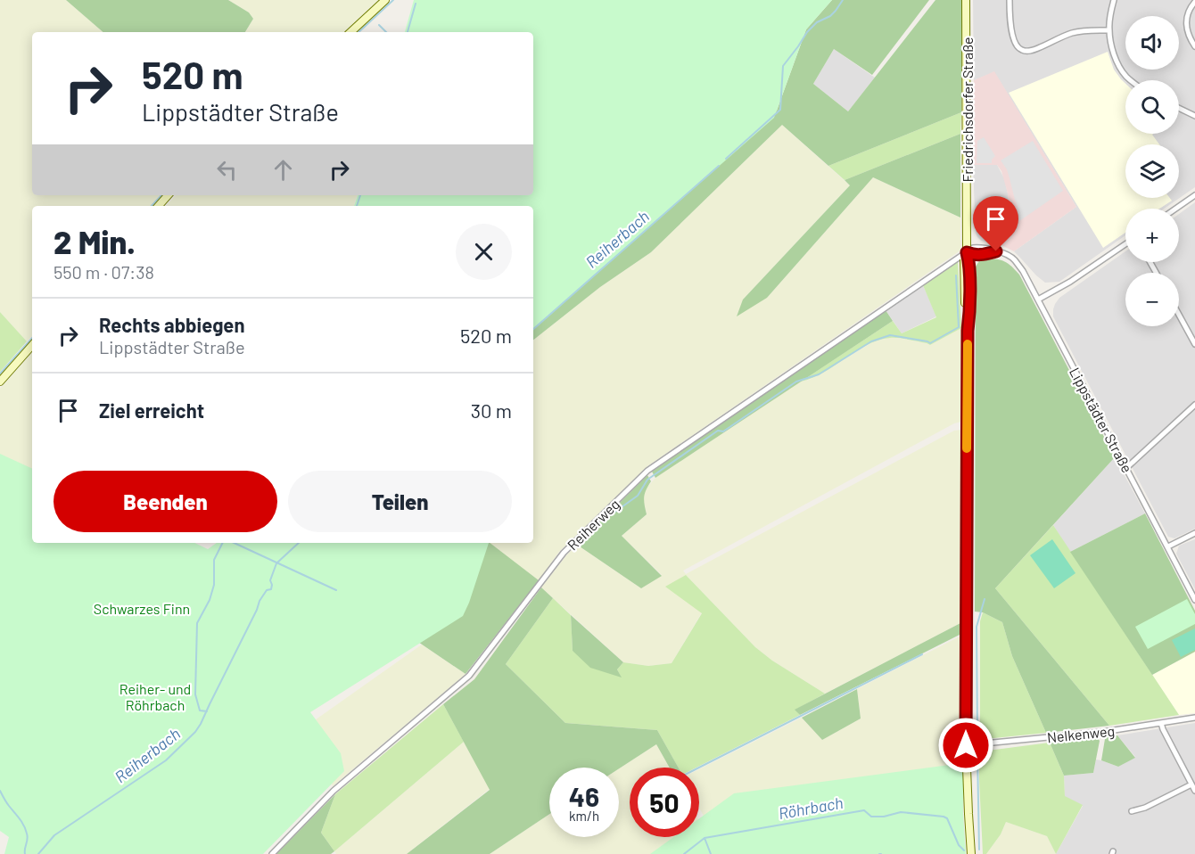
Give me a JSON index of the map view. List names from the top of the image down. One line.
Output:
{"streets":{"main road":["Friedrichsdorfer Straße"],"street":["Lippstädter Straße","Reiherweg","Nelkenweg"]},"crossings":[["Friedrichsdorfer Straße","Lippstädter Straße"],["Friedrichsdorfer Straße","Reiherweg"],["Friedrichsdorfer Straße","Nelkenweg"],["Lippstädter Straße","Reiherweg"]],"water":["Reiherbach","Röhrbach"],"parks":["Schwarzes Finn","Reiher- und Röhrbach"],"page":{"map_buttons":["+","−"],"turn":["520 m","Lippstädter Straße"],"heading":["2 Min.","550 m · 07:38"],"list":[{"name":"Rechts abbiegen","note":"Lippstädter Straße","value":"520 m"},{"name":"Ziel erreicht","value":"30 m"}],"buttons":["Beenden","Teilen"],"speed":"46 km/h","limit":"50"}}
